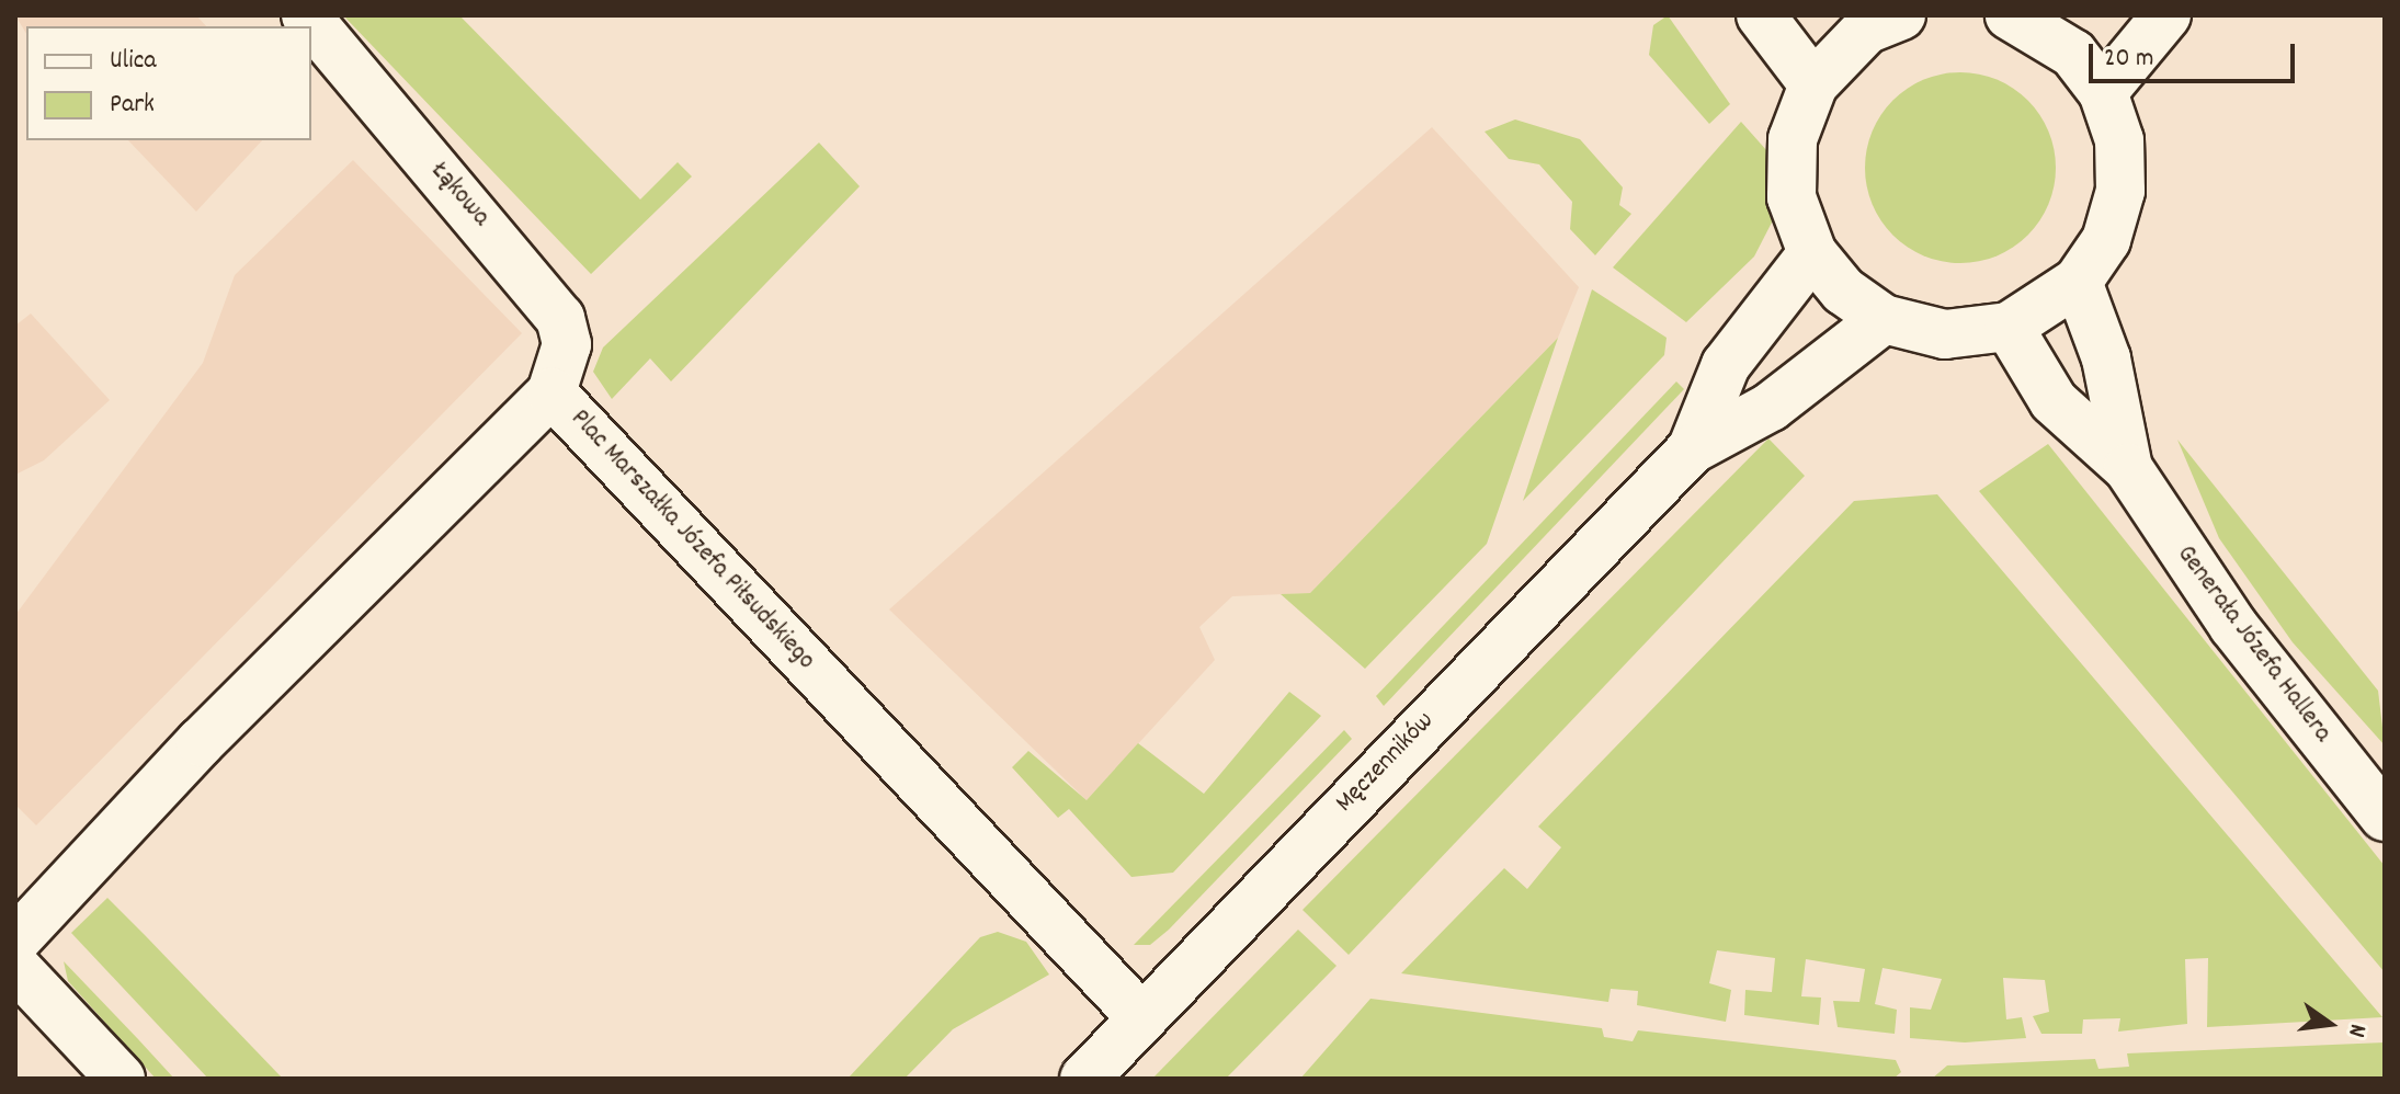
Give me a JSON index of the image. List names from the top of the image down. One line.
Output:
{"streets":{"street":["Łąkowa","Plac Marszałka Józefa Piłsudskiego","Generała Józefa Hallera","Męczenników"]},"crossings":[["Łąkowa","Plac Marszałka Józefa Piłsudskiego"],["Plac Marszałka Józefa Piłsudskiego","Męczenników"]],"legend":["Ulica","Park"],"scale_bar":"20 m","north":"right"}
